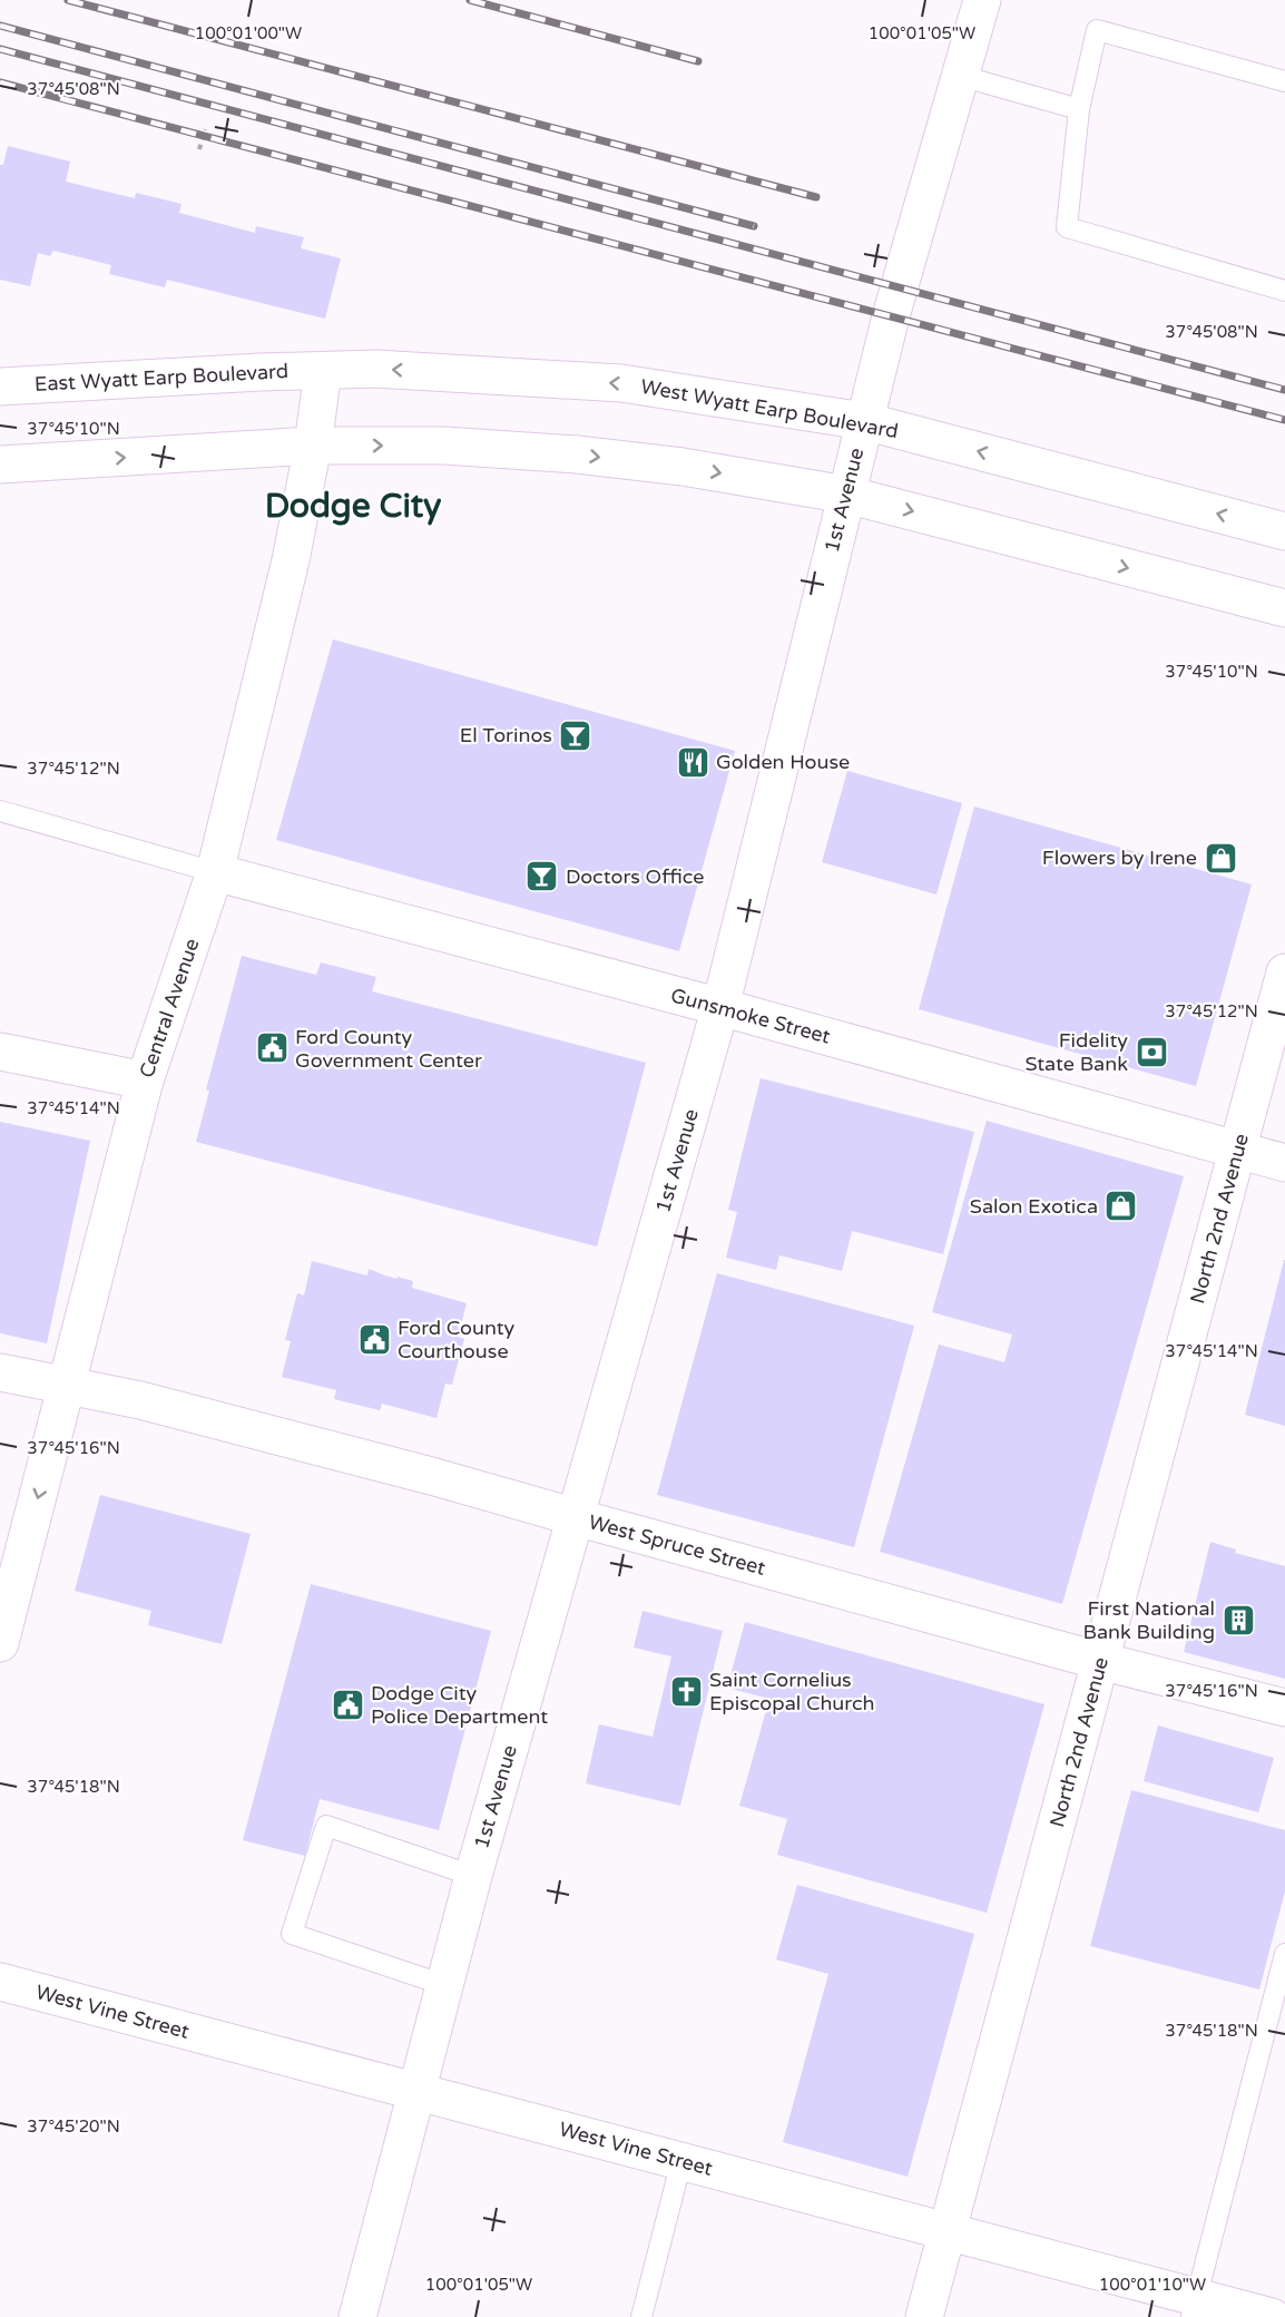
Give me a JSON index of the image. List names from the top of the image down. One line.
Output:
{"streets":{"street":["East Wyatt Earp Boulevard","West Wyatt Earp Boulevard","1st Avenue","Central Avenue","Gunsmoke Street","North 2nd Avenue","West Spruce Street","West Vine Street"]},"crossings":[["East Wyatt Earp Boulevard","West Wyatt Earp Boulevard"],["East Wyatt Earp Boulevard","Central Avenue"],["West Wyatt Earp Boulevard","1st Avenue"],["West Wyatt Earp Boulevard","Central Avenue"],["1st Avenue","Gunsmoke Street"],["1st Avenue","West Spruce Street"],["1st Avenue","West Vine Street"],["Central Avenue","Gunsmoke Street"],["Central Avenue","West Spruce Street"],["Gunsmoke Street","North 2nd Avenue"],["North 2nd Avenue","West Spruce Street"],["North 2nd Avenue","West Vine Street"]],"districts":["Dodge City"],"places":{"bar":["El Torinos","Doctors Office"],"restaurant":["Golden House"],"shop":["Flowers by Irene","Salon Exotica"],"public building":["Ford County Government Center","Ford County Courthouse","Dodge City Police Department"],"bank":["Fidelity State Bank"],"building":["First National Bank Building"],"church":["Saint Cornelius Episcopal Church"]},"coordinates":["100°01'00\"W","100°01'05\"W","37°45'08\"N","37°45'10\"N","37°45'12\"N","37°45'14\"N","37°45'16\"N","37°45'18\"N","37°45'20\"N","100°01'10\"W"]}
